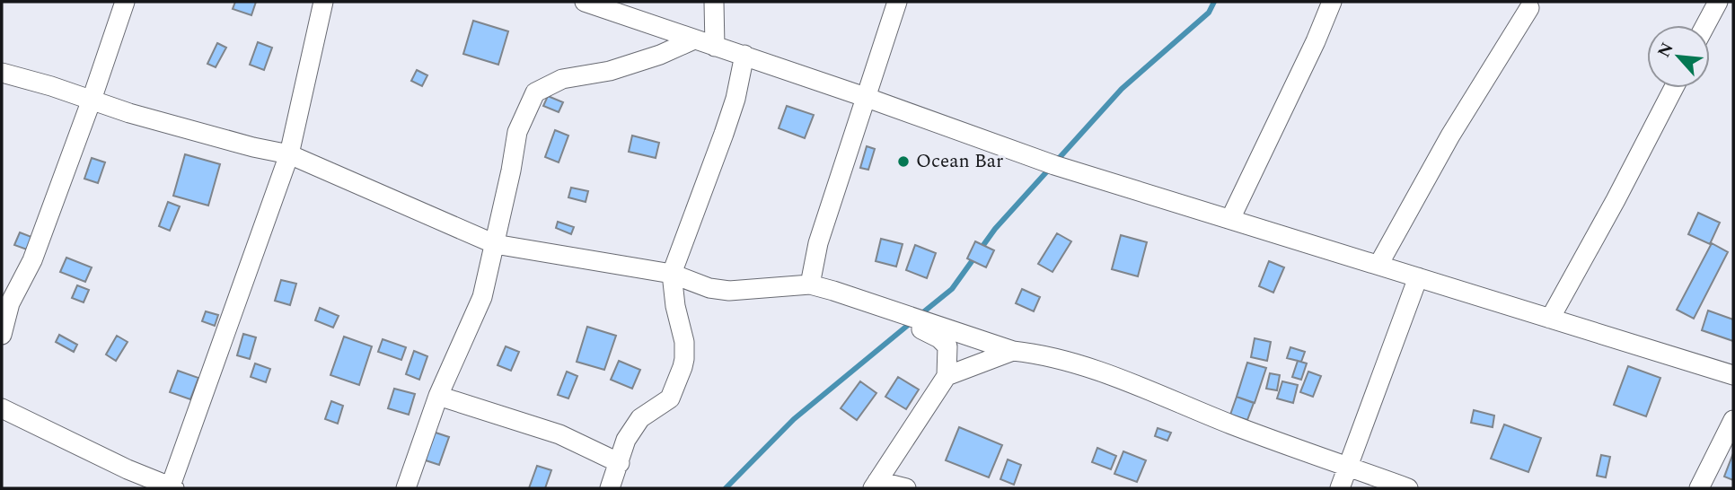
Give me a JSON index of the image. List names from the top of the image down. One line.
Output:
{"places":["Ocean Bar"],"north":"top left"}
